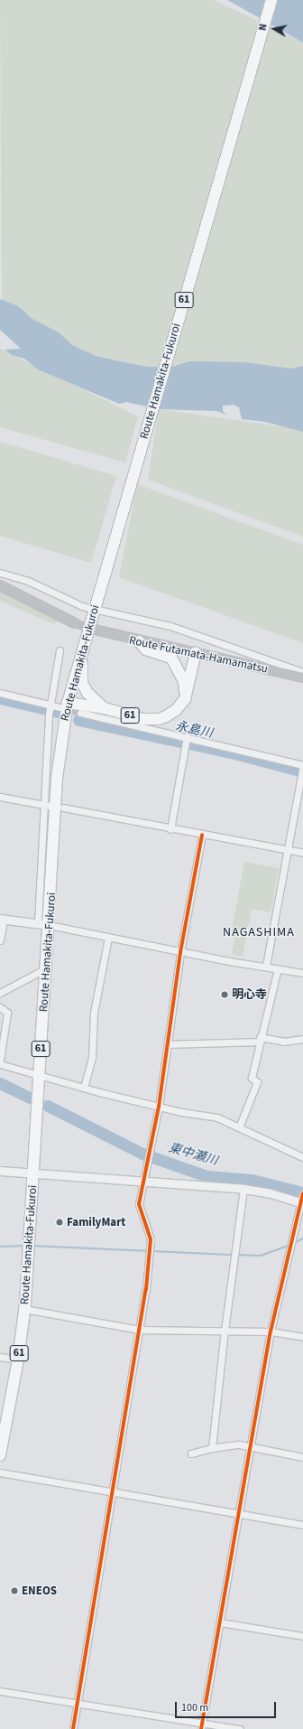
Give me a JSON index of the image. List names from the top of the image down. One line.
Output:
{"streets":{"main road":["61","Route Hamakita-Fukuroi","Route Futamata-Hamamatsu"]},"crossings":[["61","Route Hamakita-Fukuroi"]],"districts":["NAGASHIMA"],"water":["永島川","東中瀬川"],"places":["明心寺","FamilyMart","ENEOS"],"scale_bar":"100 m","north":"left"}
